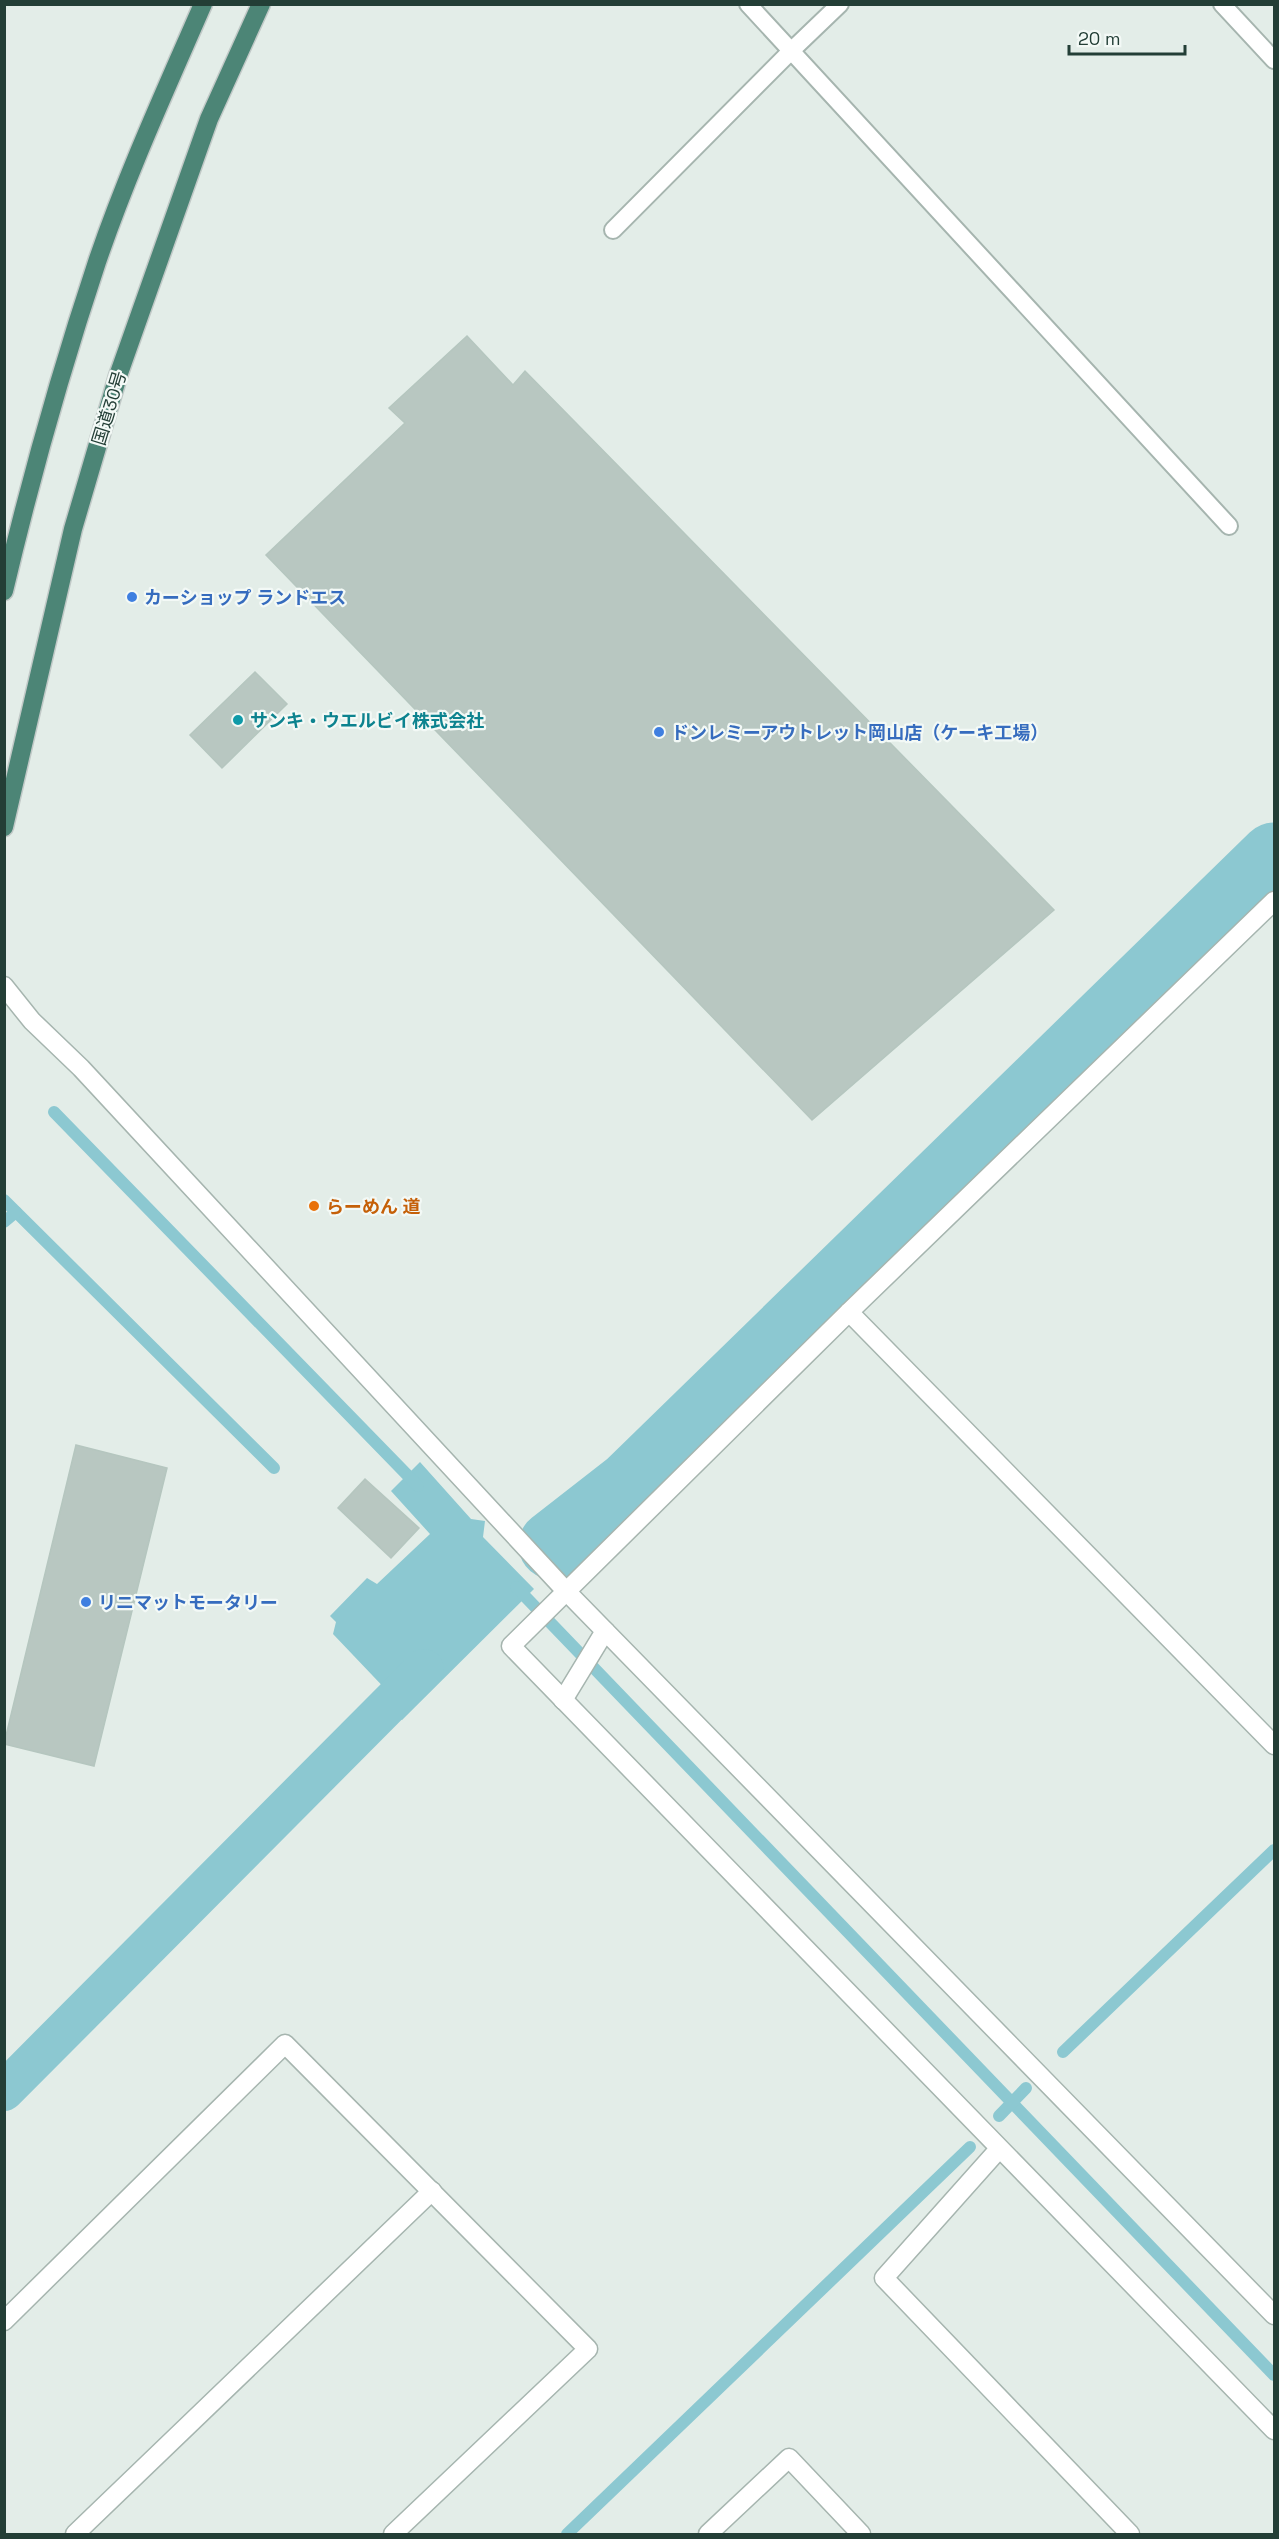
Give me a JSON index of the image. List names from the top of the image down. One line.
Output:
{"streets":{"highway":["国道30号"]},"places":["カーショップ ランドエス","サンキ・ウエルビイ株式会社","ドンレミーアウトレット岡山店（ケーキ工場）","らーめん 道","リニマットモータリー"],"scale_bar":"20 m"}
